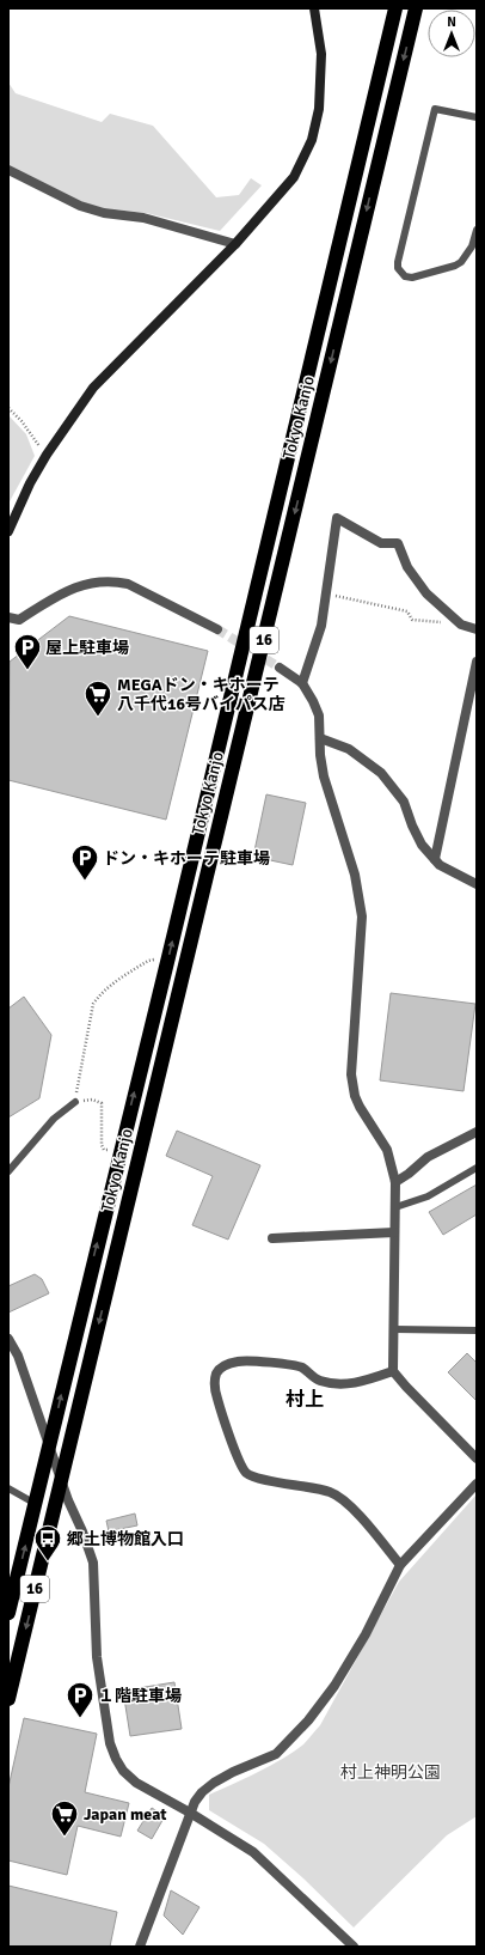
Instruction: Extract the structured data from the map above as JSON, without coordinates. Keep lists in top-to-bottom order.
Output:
{
  "streets": {
    "highway": ["Tokyo Kanjo", "16"]
  },
  "districts": ["村上"],
  "parks": ["村上神明公園"],
  "places": {
    "parking": ["屋上駐車場", "ドン・キホーテ駐車場", "１階駐車場"],
    "supermarket": ["MEGAドン・キホーテ 八千代16号バイパス店", "Japan meat"],
    "bus stop": ["郷土博物館入口"]
  },
  "north": "top"
}
